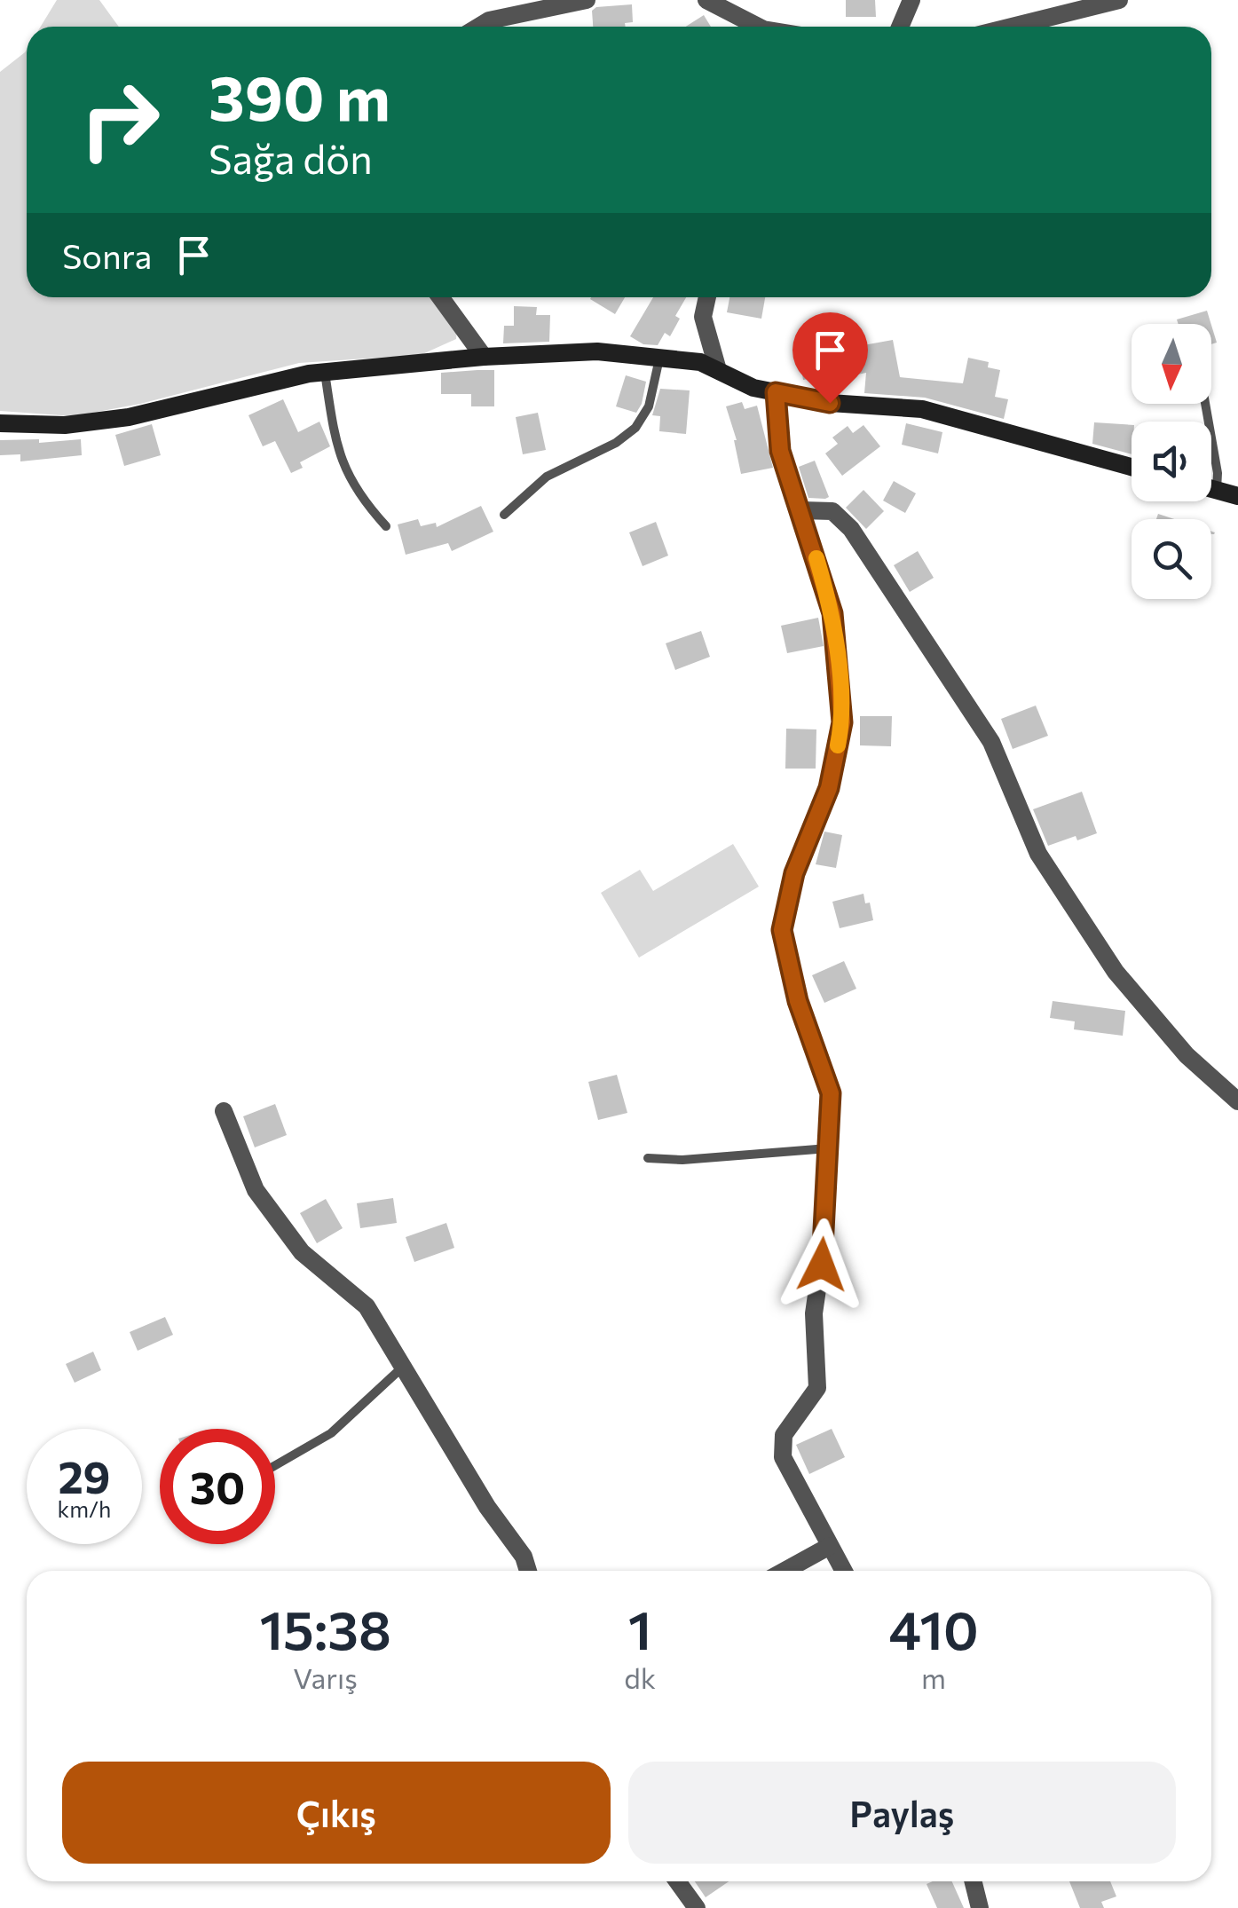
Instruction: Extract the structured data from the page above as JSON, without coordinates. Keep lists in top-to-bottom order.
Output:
{
  "north": "bottom",
  "page": {
    "turn": ["390 m", "Sağa dön"],
    "then": "Sonra",
    "speed": "29 km/h",
    "limit": "30",
    "eta": [
      "15:38",
      "Varış",
      "1",
      "dk",
      "410",
      "m"
    ],
    "buttons": ["Çıkış", "Paylaş"]
  }
}
